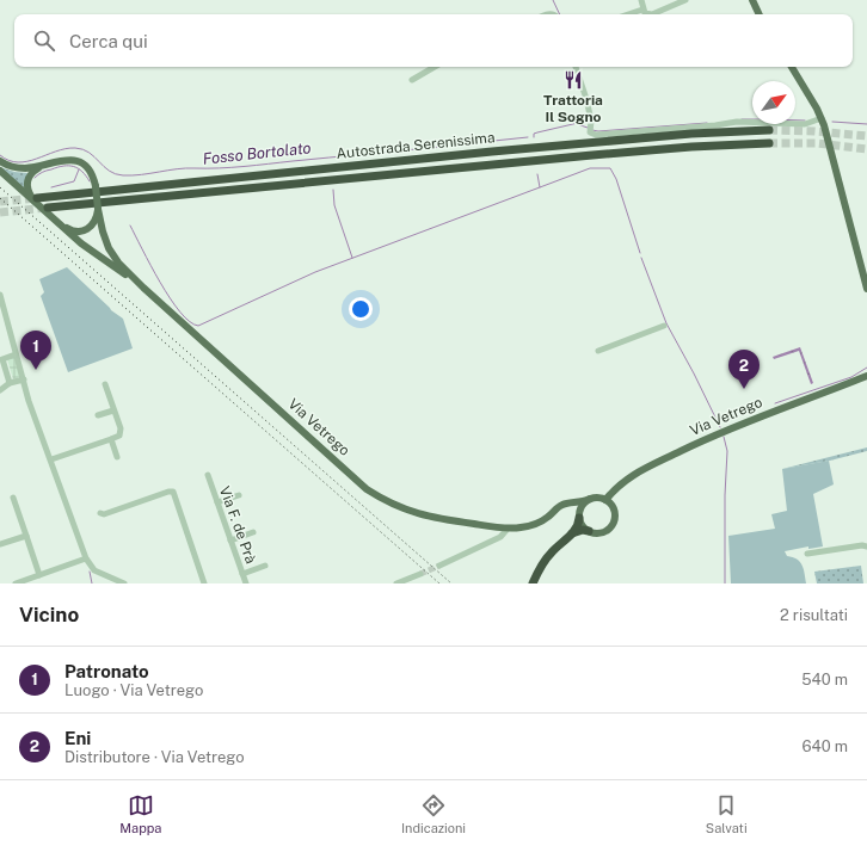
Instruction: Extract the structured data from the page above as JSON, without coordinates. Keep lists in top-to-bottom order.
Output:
{
  "streets": {
    "highway": ["Autostrada Serenissima"],
    "main road": ["Via Vetrego"],
    "street": ["Via F. de Prà"]
  },
  "crossings": [
    ["Autostrada Serenissima", "Via Vetrego"]
  ],
  "water": ["Fosso Bortolato"],
  "places": {
    "restaurant": ["Trattoria Il Sogno"]
  },
  "north": "top right",
  "page": {
    "search": "Cerca qui",
    "pins": ["1", "2"],
    "heading": ["Vicino", "2 risultati"],
    "list": [
      {
        "mark": "1",
        "name": "Patronato",
        "note": "Luogo · Via Vetrego",
        "value": "540 m"
      },
      {
        "mark": "2",
        "name": "Eni",
        "note": "Distributore · Via Vetrego",
        "value": "640 m"
      }
    ],
    "nav": ["Mappa", "Indicazioni", "Salvati"]
  }
}
